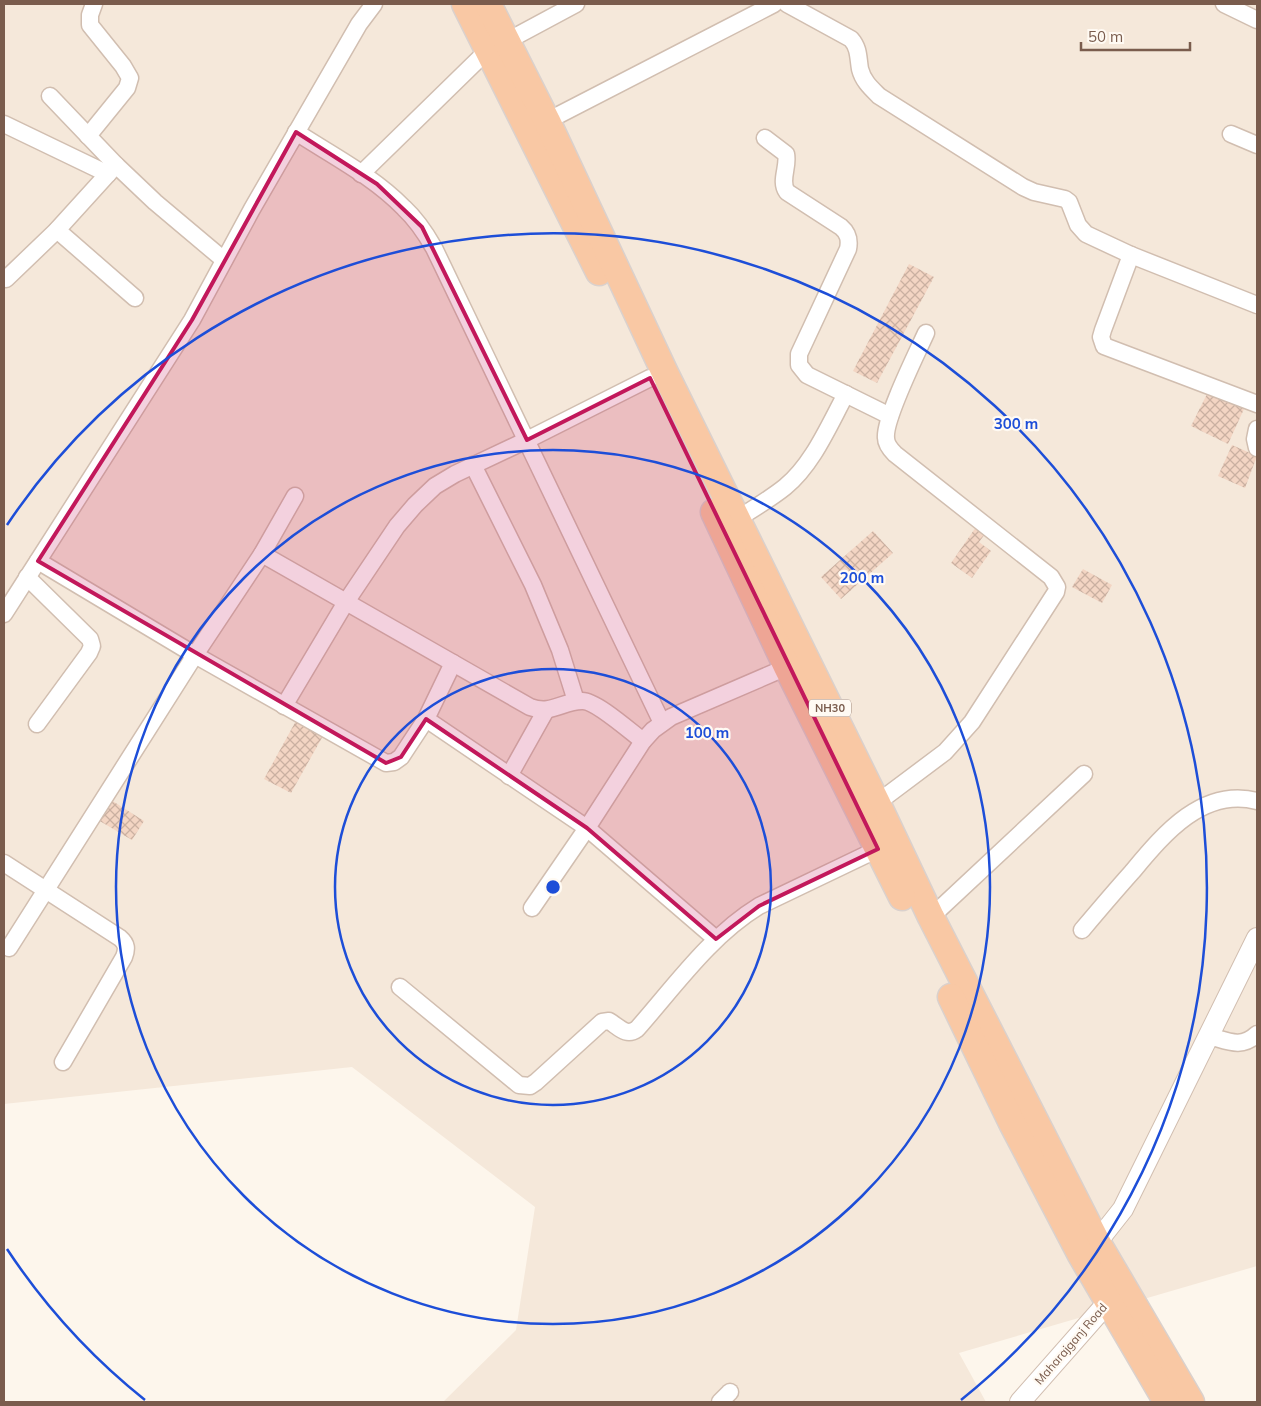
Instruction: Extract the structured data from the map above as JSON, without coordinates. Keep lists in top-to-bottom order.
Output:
{
  "streets": {
    "highway": ["NH30"],
    "street": ["Maharajganj Road"]
  },
  "crossings": [
    ["NH30", "Maharajganj Road"]
  ],
  "scale_bar": "50 m",
  "rings": ["300 m", "200 m", "100 m"]
}
